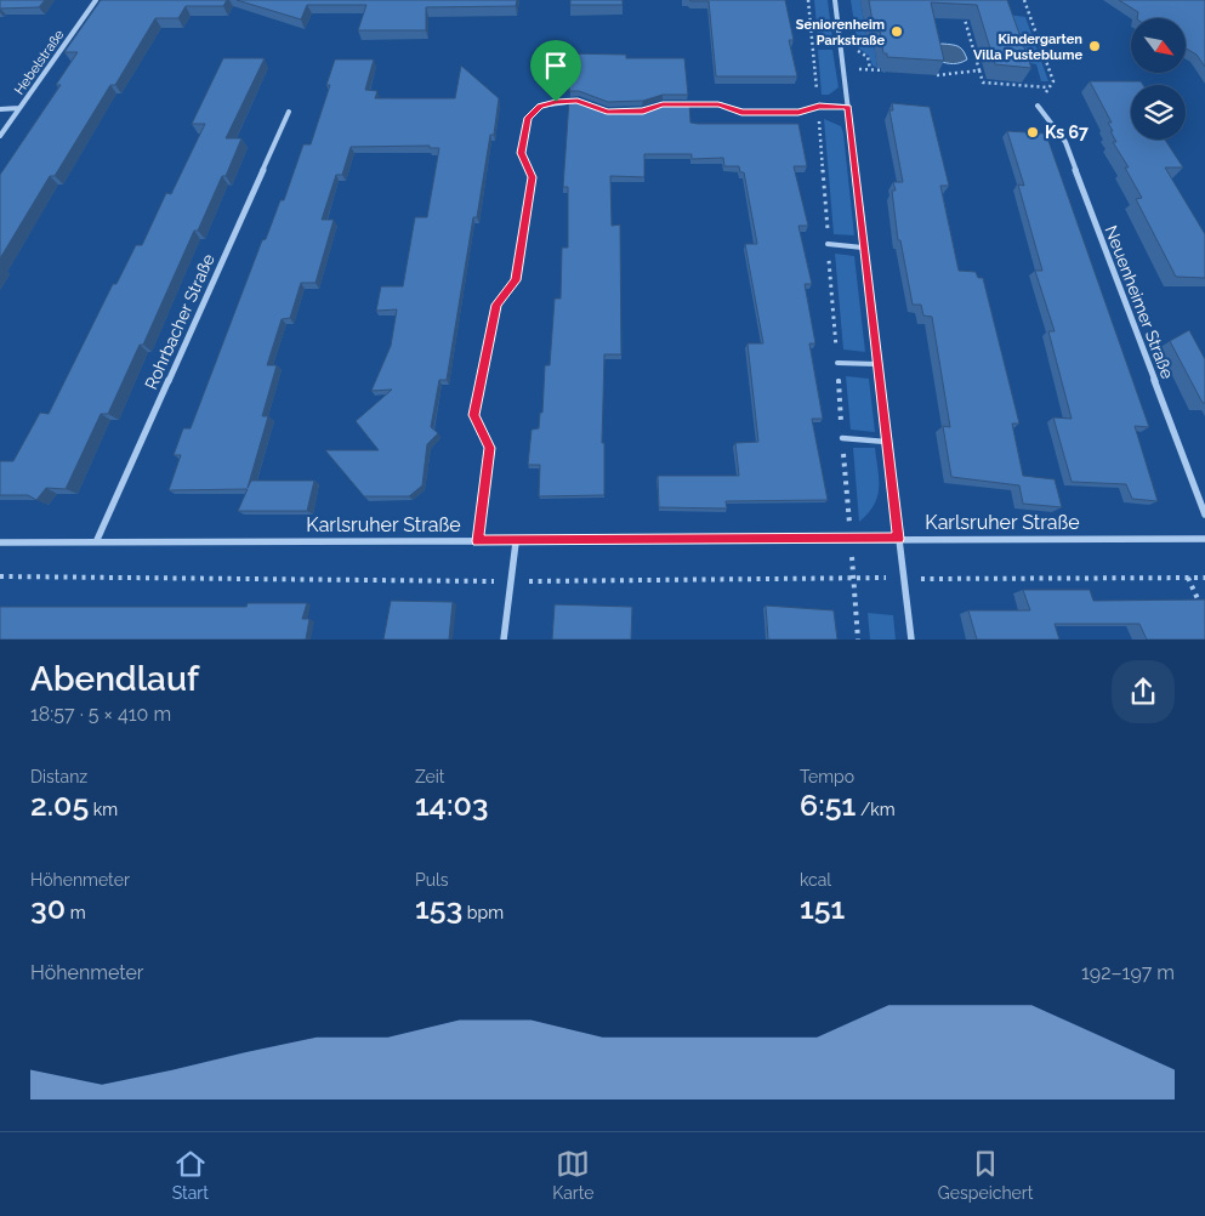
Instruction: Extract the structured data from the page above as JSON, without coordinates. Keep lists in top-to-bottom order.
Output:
{
  "streets": {
    "street": [
      "Hebelstraße",
      "Neuenheimer Straße",
      "Rohrbacher Straße",
      "Karlsruher Straße"
    ]
  },
  "crossings": [
    ["Rohrbacher Straße", "Karlsruher Straße"]
  ],
  "places": ["Seniorenheim Parkstraße", "Kindergarten Villa Pusteblume", "Ks 67"],
  "north": "bottom right",
  "page": {
    "heading": ["Abendlauf", "18:57 · 5 × 410 m"],
    "stats": [
      ["Distanz", "2.05 km"],
      ["Zeit", "14:03"],
      ["Tempo", "6:51 /km"],
      ["Höhenmeter", "30 m"],
      ["Puls", "153 bpm"],
      ["kcal", "151"]
    ],
    "chart": ["Höhenmeter", "192–197 m"],
    "tabs": ["Start", "Karte", "Gespeichert"]
  }
}
